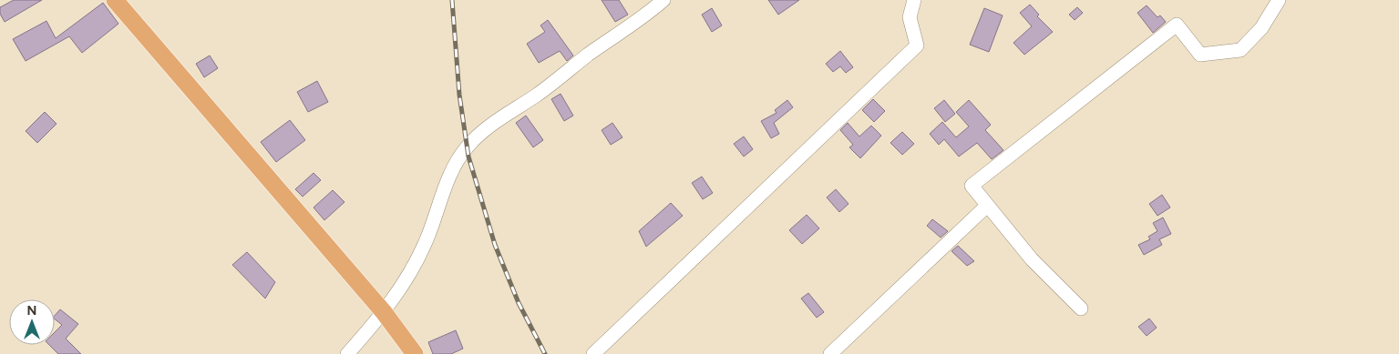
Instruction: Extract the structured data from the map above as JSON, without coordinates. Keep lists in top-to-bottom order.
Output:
{
  "north": "top"
}
